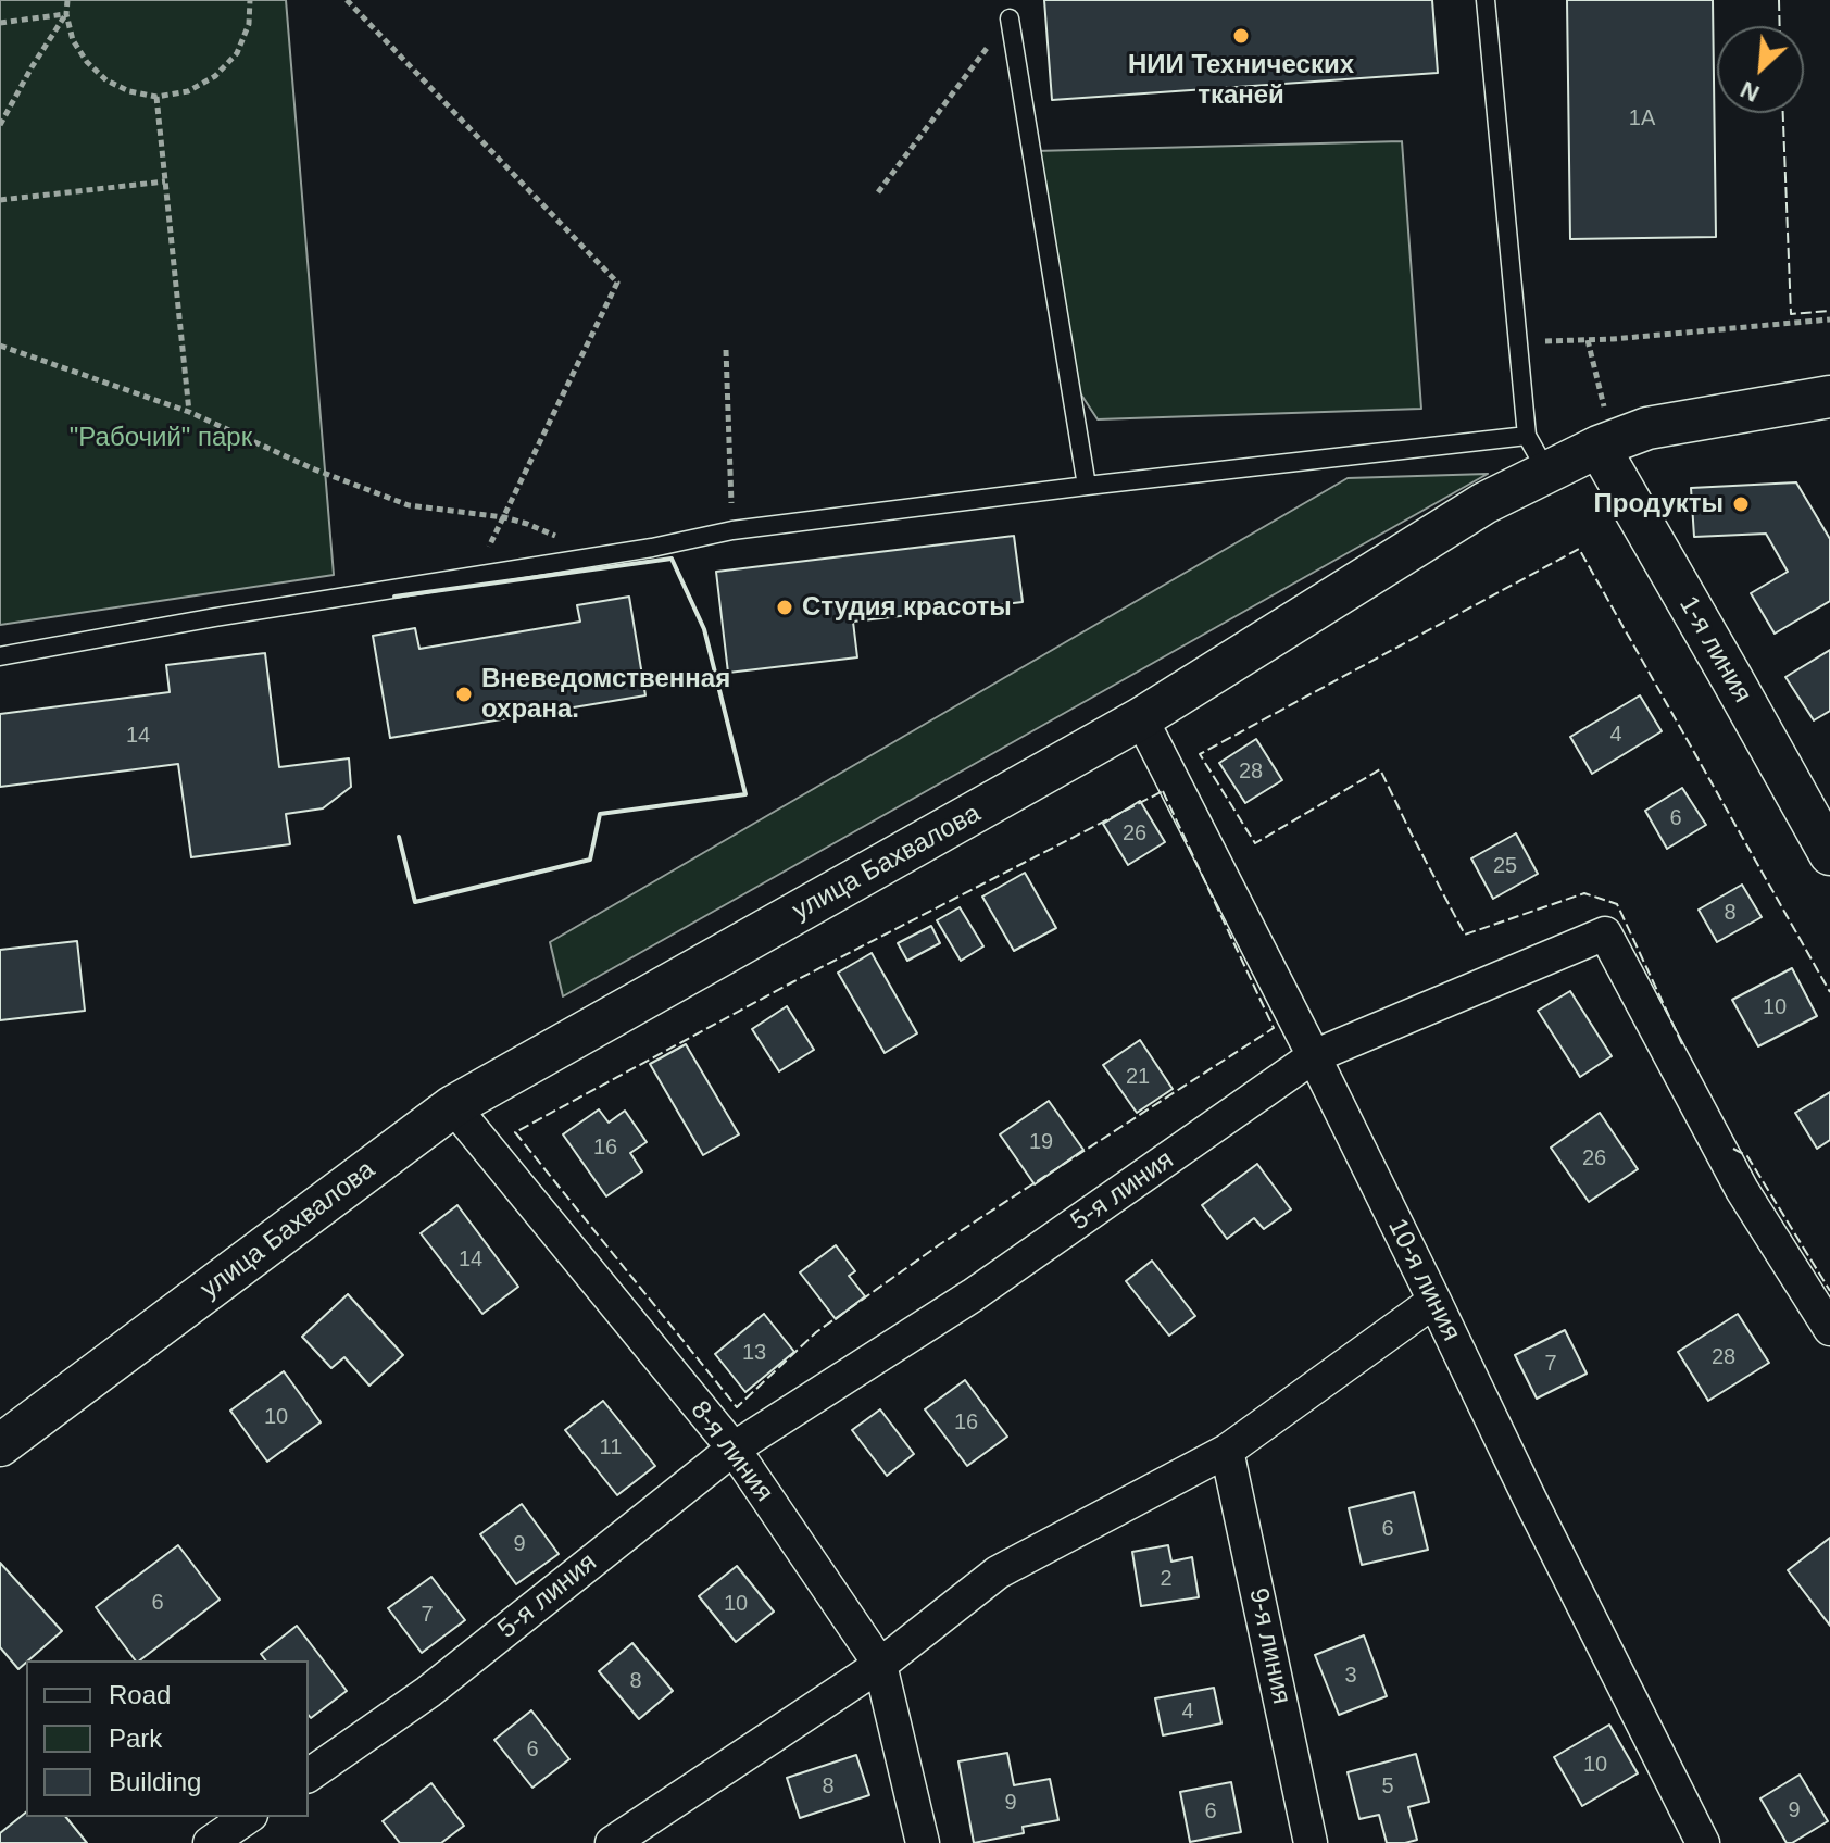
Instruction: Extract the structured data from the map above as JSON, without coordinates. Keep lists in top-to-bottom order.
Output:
{
  "streets": {
    "street": [
      "1-я линия",
      "улица Бахвалова",
      "5-я линия",
      "10-я линия",
      "8-я линия",
      "9-я линия"
    ]
  },
  "crossings": [
    ["1-я линия", "улица Бахвалова"],
    ["улица Бахвалова", "10-я линия"],
    ["улица Бахвалова", "8-я линия"],
    ["5-я линия", "10-я линия"],
    ["5-я линия", "8-я линия"]
  ],
  "parks": ["\"Рабочий\" парк"],
  "places": [
    "НИИ Технических тканей",
    "Продукты",
    "Студия красоты",
    "Вневедомственная охрана."
  ],
  "house_numbers": [
    "1А",
    "4",
    "14",
    "28",
    "6",
    "26",
    "25",
    "8",
    "10",
    "21",
    "19",
    "16",
    "26",
    "14",
    "13",
    "28",
    "7",
    "10",
    "16",
    "11",
    "6",
    "9",
    "2",
    "6",
    "10",
    "7",
    "3",
    "8",
    "4",
    "6",
    "10",
    "8",
    "5",
    "9",
    "9",
    "6"
  ],
  "legend": ["Road", "Park", "Building"],
  "north": "bottom left"
}
